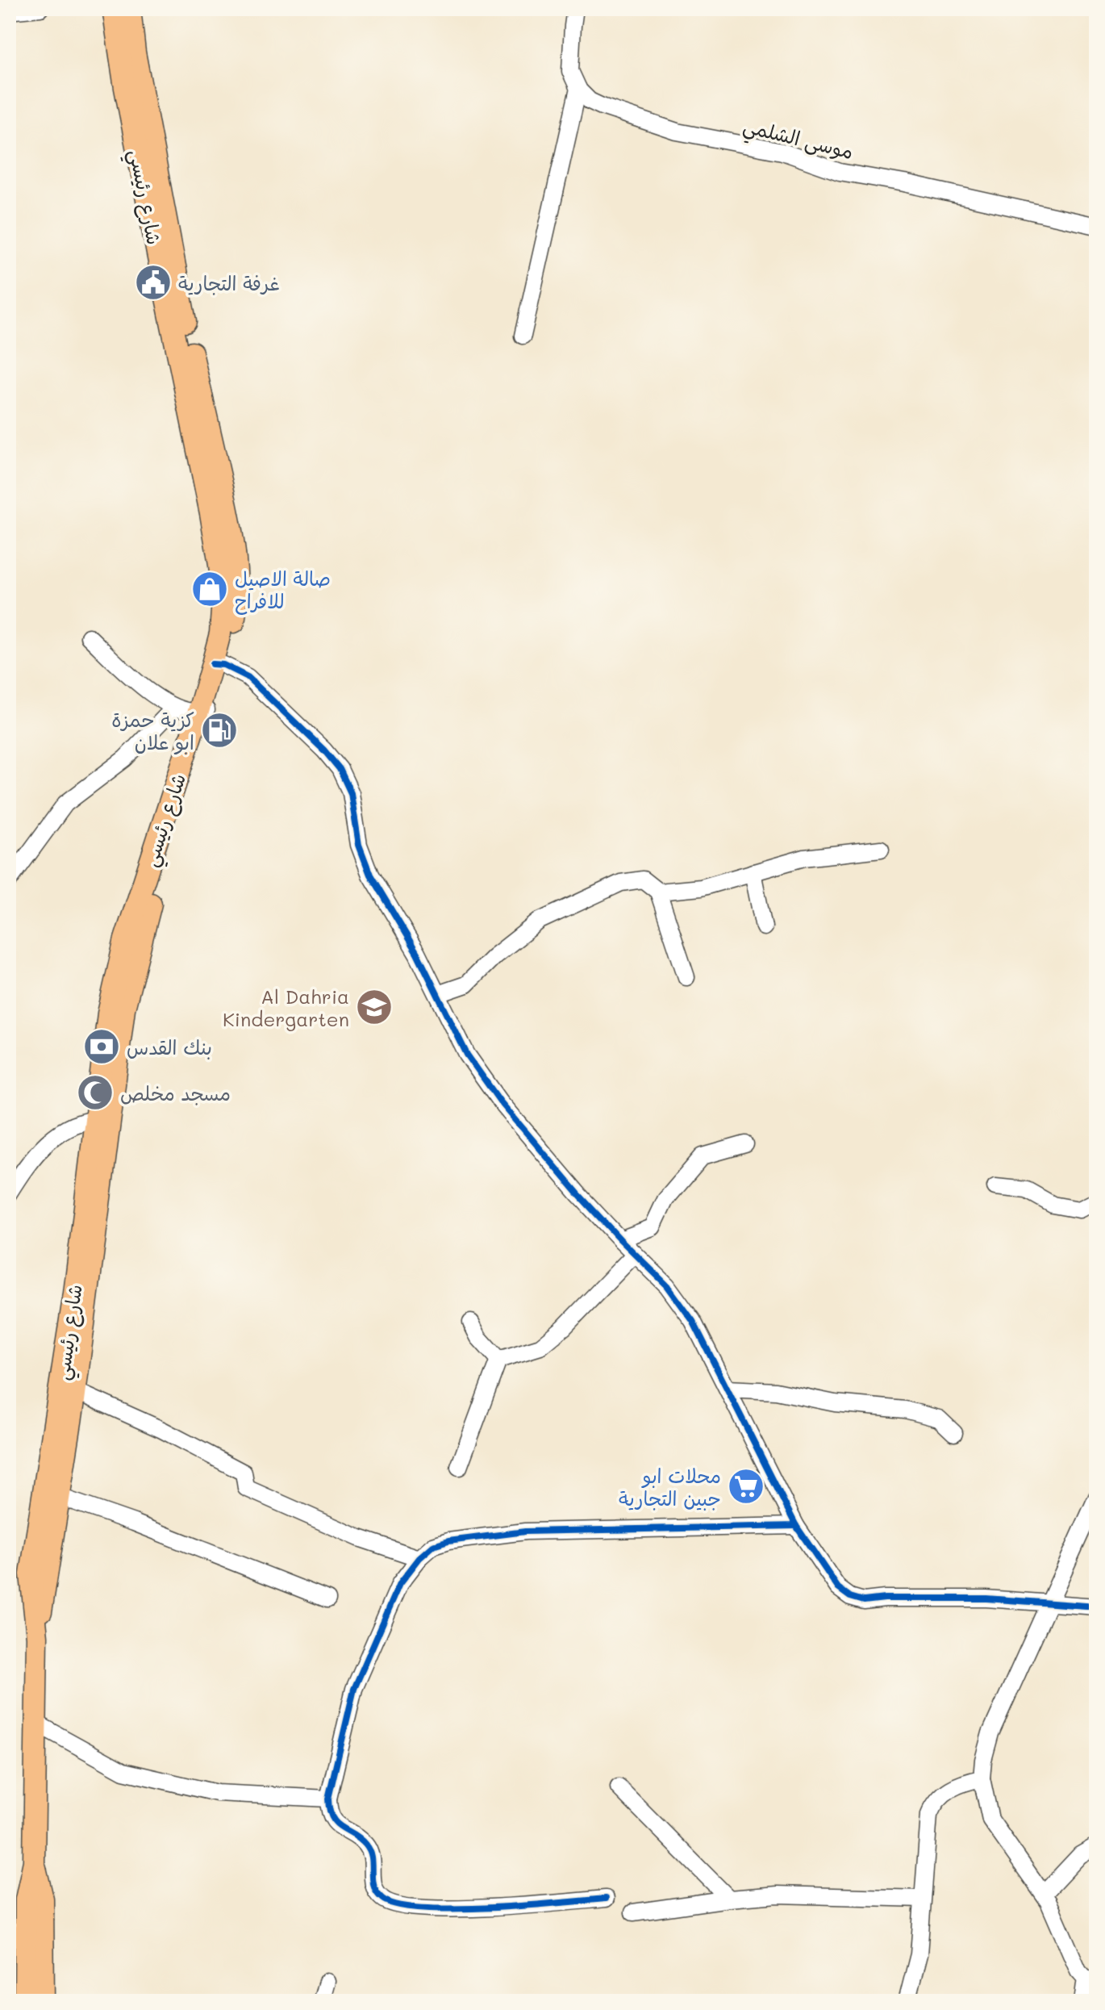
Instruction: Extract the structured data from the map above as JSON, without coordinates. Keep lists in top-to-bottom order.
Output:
{
  "streets": {
    "main road": ["شارع رئيسي"],
    "street": ["موسى الشلمي"]
  },
  "places": {
    "public building": ["غرفة التجارية"],
    "shop": ["صالة الاصيل للافراح"],
    "fuel station": ["كزية حمزة ابو علان"],
    "school or university": ["Al Dahria Kindergarten"],
    "bank": ["بنك القدس"],
    "mosque": ["مسجد مخلص"],
    "supermarket": ["محلات ابو جبين التجارية"]
  }
}
